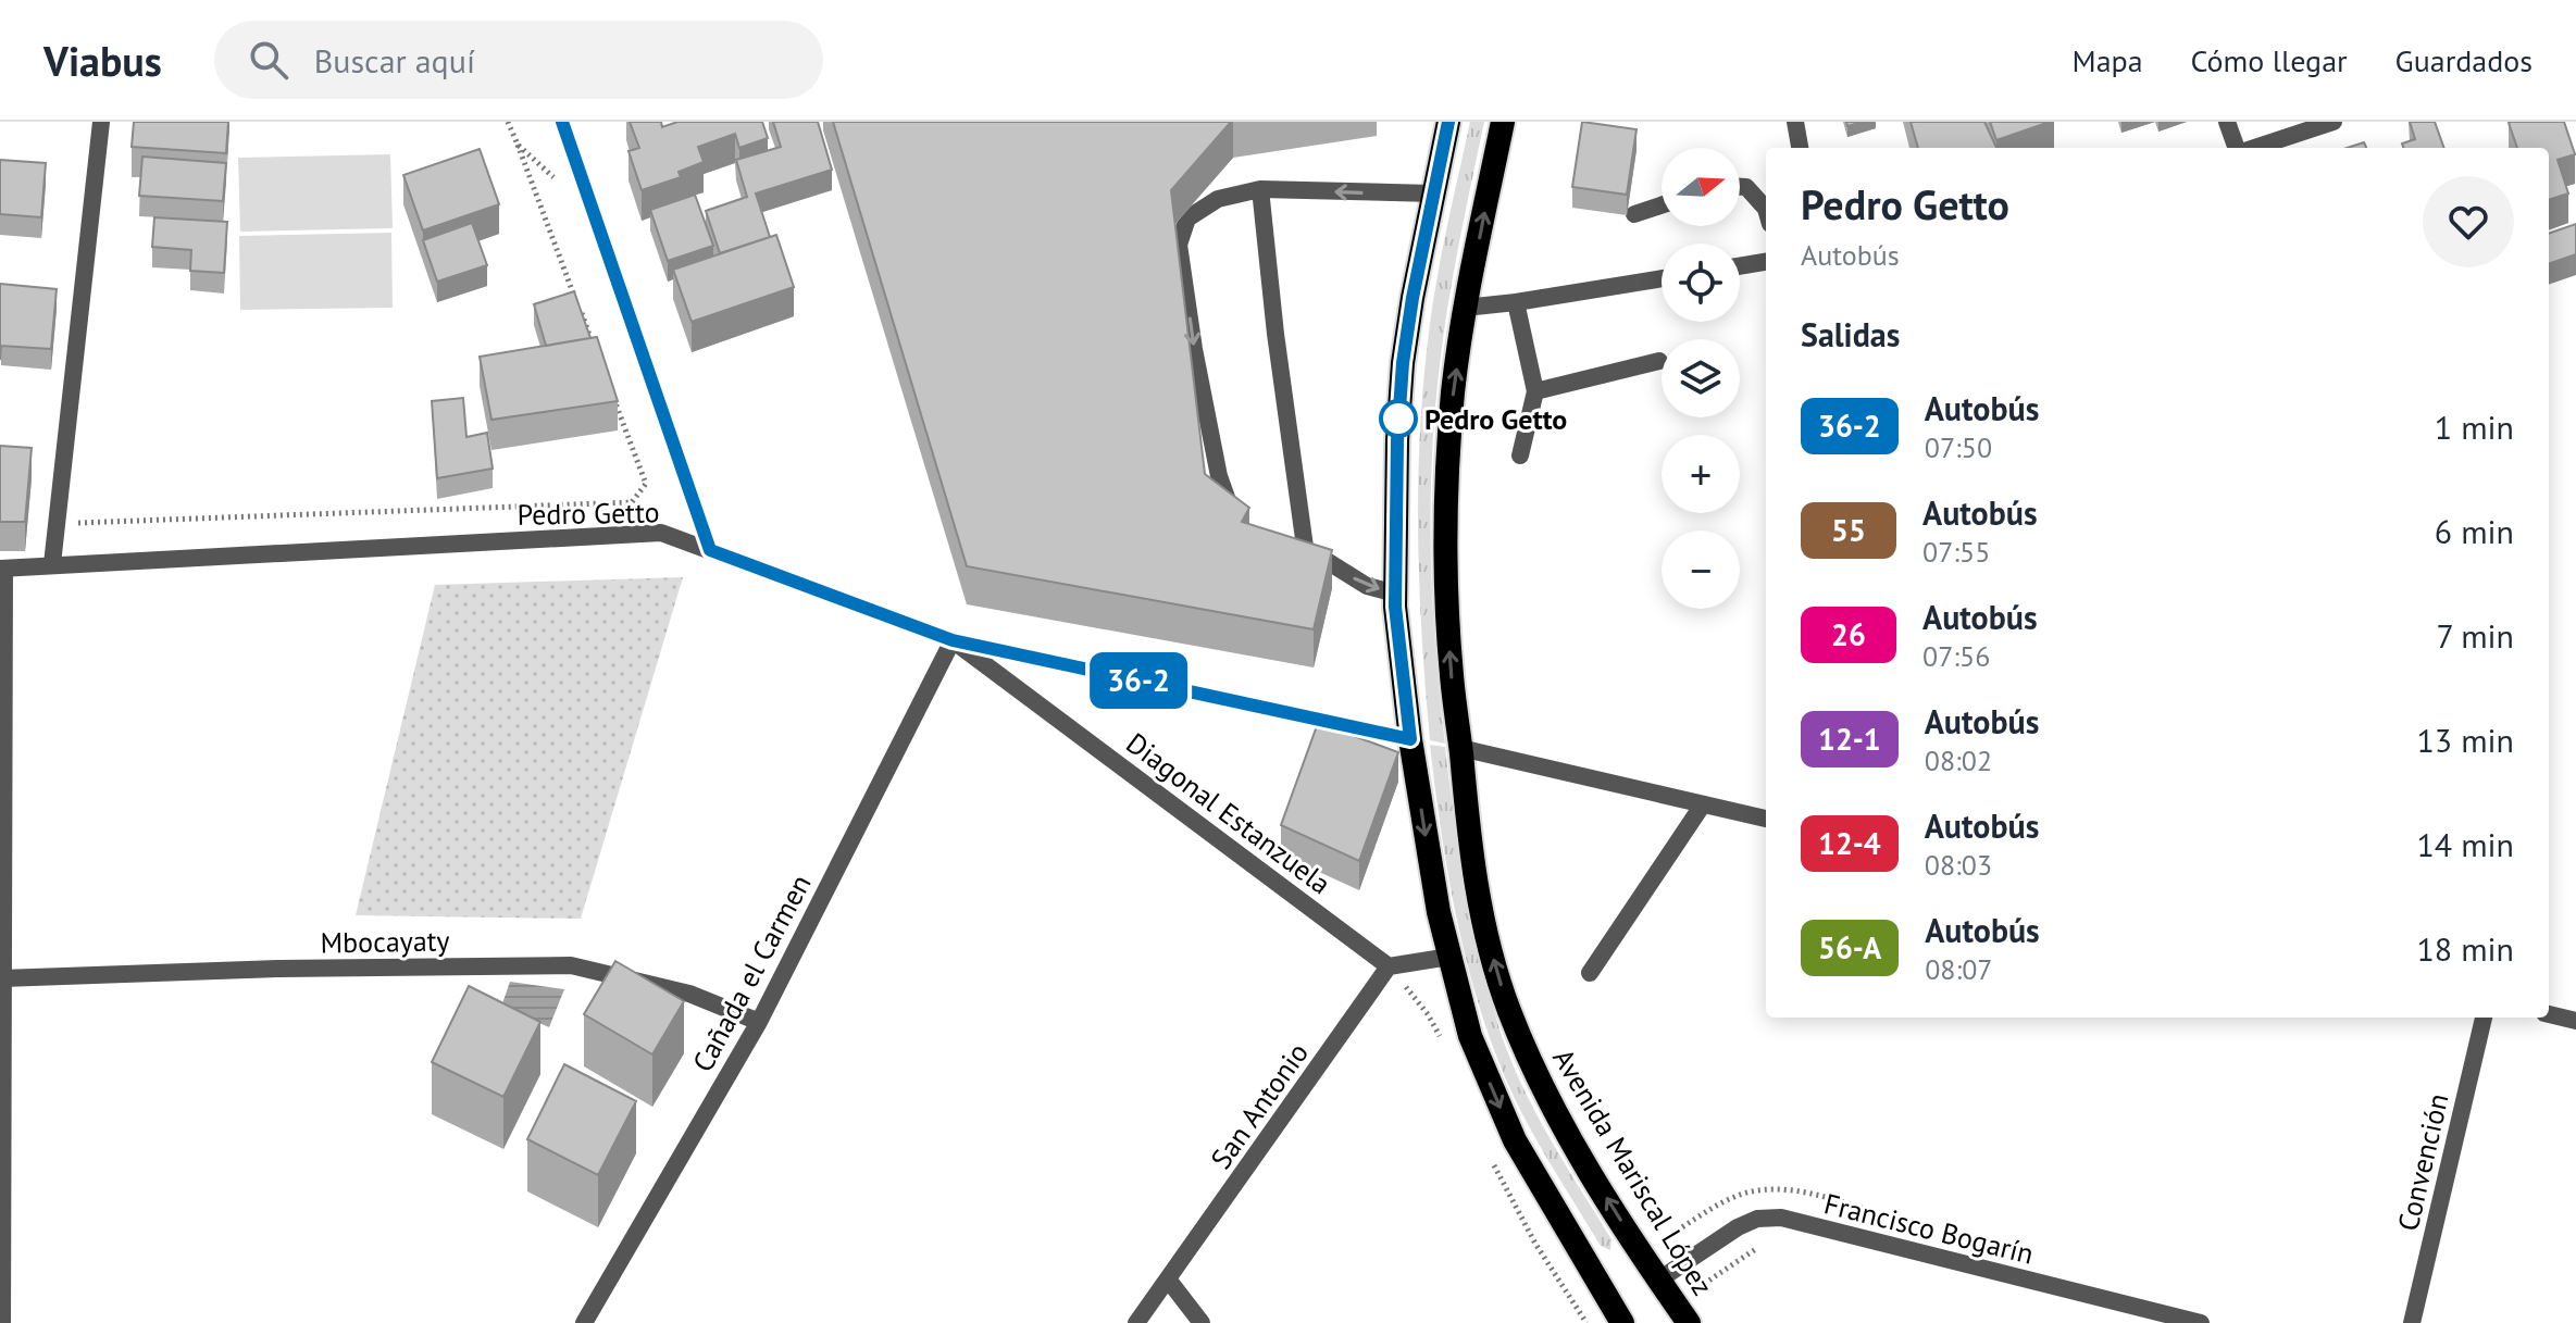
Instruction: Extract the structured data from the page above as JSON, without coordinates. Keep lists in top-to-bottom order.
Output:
{
  "streets": {
    "highway": ["Avenida Mariscal López"],
    "street": [
      "Pedro Getto",
      "Diagonal Estanzuela",
      "Mbocayaty",
      "Cañada el Carmen",
      "San Antonio",
      "Convención",
      "Francisco Bogarín"
    ]
  },
  "crossings": [
    ["Pedro Getto", "Diagonal Estanzuela"],
    ["Pedro Getto", "Cañada el Carmen"],
    ["Diagonal Estanzuela", "Cañada el Carmen"],
    ["Diagonal Estanzuela", "San Antonio"],
    ["Mbocayaty", "Cañada el Carmen"],
    ["Avenida Mariscal López", "Francisco Bogarín"]
  ],
  "places": ["Pedro Getto"],
  "lines": ["bus line 36-2"],
  "north": "right",
  "page": {
    "header": "Viabus",
    "search": "Buscar aquí",
    "nav": ["Mapa", "Cómo llegar", "Guardados"],
    "on_map": "36-2",
    "map_buttons": ["+", "−"],
    "heading": [
      ["Pedro Getto", "Autobús"],
      "Salidas"
    ],
    "list": [
      {
        "mark": "36-2",
        "name": "Autobús",
        "note": "07:50",
        "value": "1 min"
      },
      {
        "mark": "55",
        "name": "Autobús",
        "note": "07:55",
        "value": "6 min"
      },
      {
        "mark": "26",
        "name": "Autobús",
        "note": "07:56",
        "value": "7 min"
      },
      {
        "mark": "12-1",
        "name": "Autobús",
        "note": "08:02",
        "value": "13 min"
      },
      {
        "mark": "12-4",
        "name": "Autobús",
        "note": "08:03",
        "value": "14 min"
      },
      {
        "mark": "56-A",
        "name": "Autobús",
        "note": "08:07",
        "value": "18 min"
      }
    ]
  }
}
